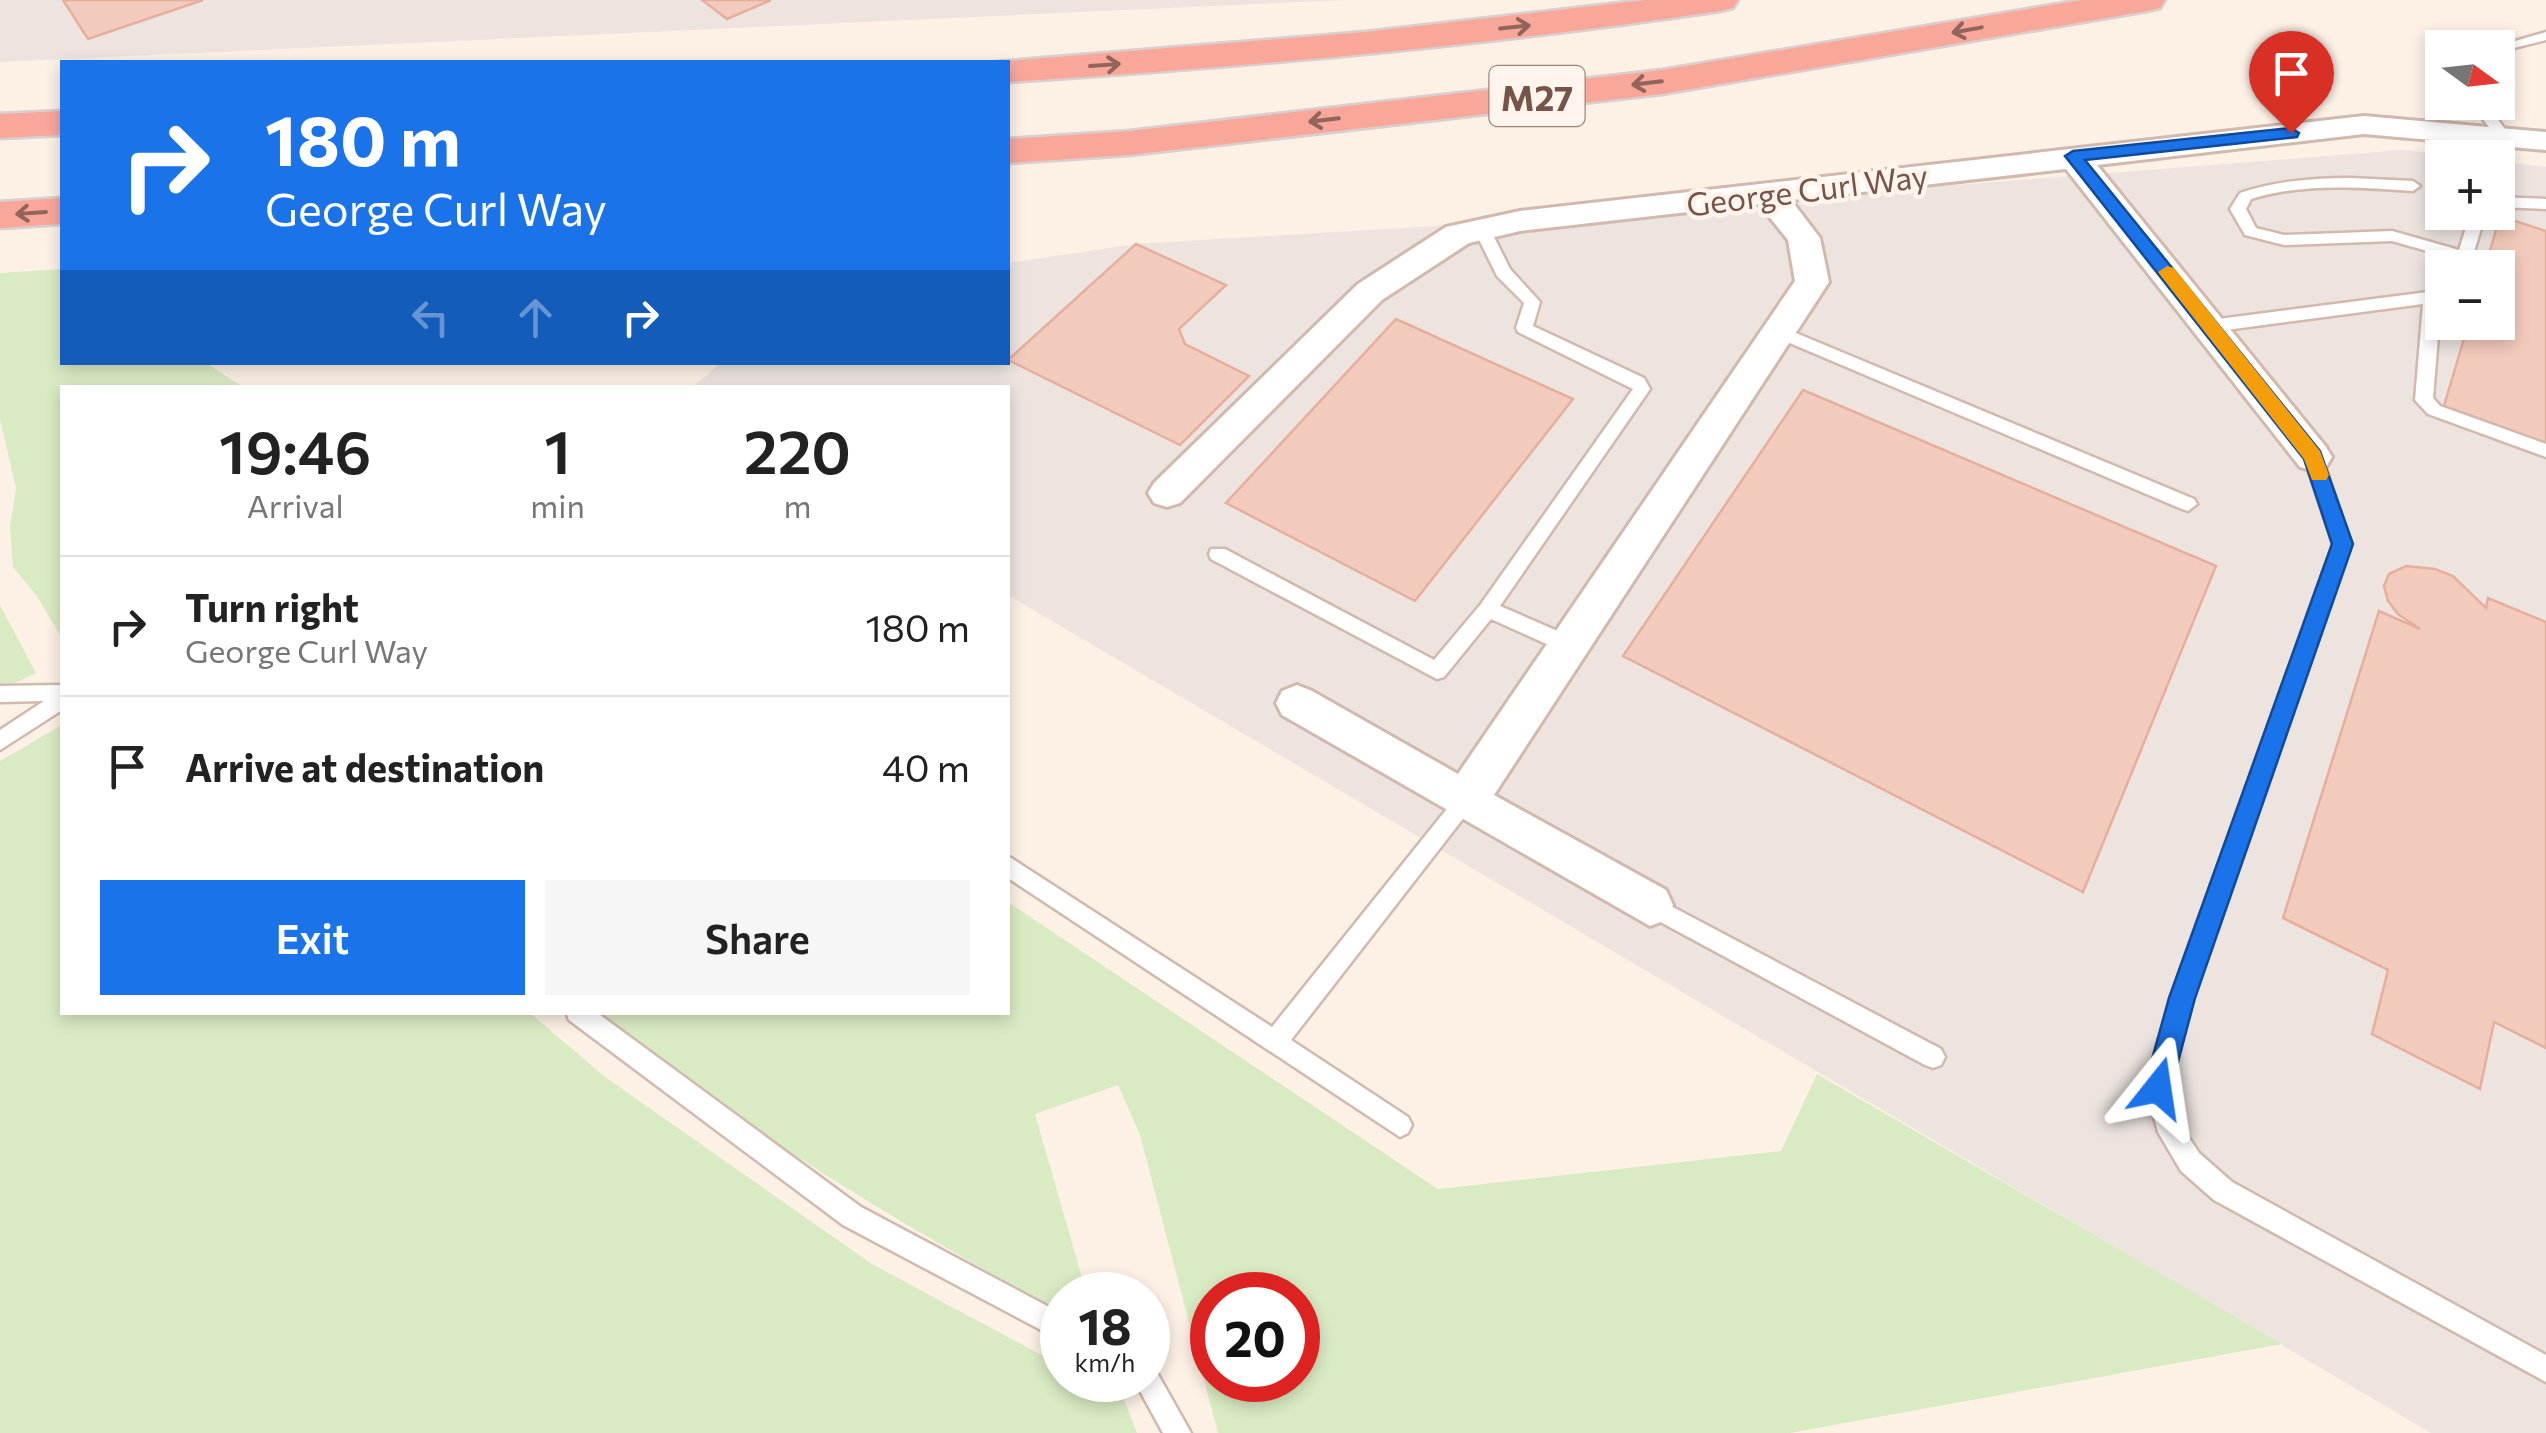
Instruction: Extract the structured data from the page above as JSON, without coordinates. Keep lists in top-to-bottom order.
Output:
{
  "streets": {
    "highway": ["M27"],
    "street": ["George Curl Way"]
  },
  "north": "right",
  "page": {
    "map_buttons": ["+", "−"],
    "turn": ["180 m", "George Curl Way"],
    "eta": [
      "19:46",
      "Arrival",
      "1",
      "min",
      "220",
      "m"
    ],
    "list": [
      {
        "name": "Turn right",
        "note": "George Curl Way",
        "value": "180 m"
      },
      {
        "name": "Arrive at destination",
        "value": "40 m"
      }
    ],
    "buttons": ["Exit", "Share"],
    "speed": "18 km/h",
    "limit": "20"
  }
}
